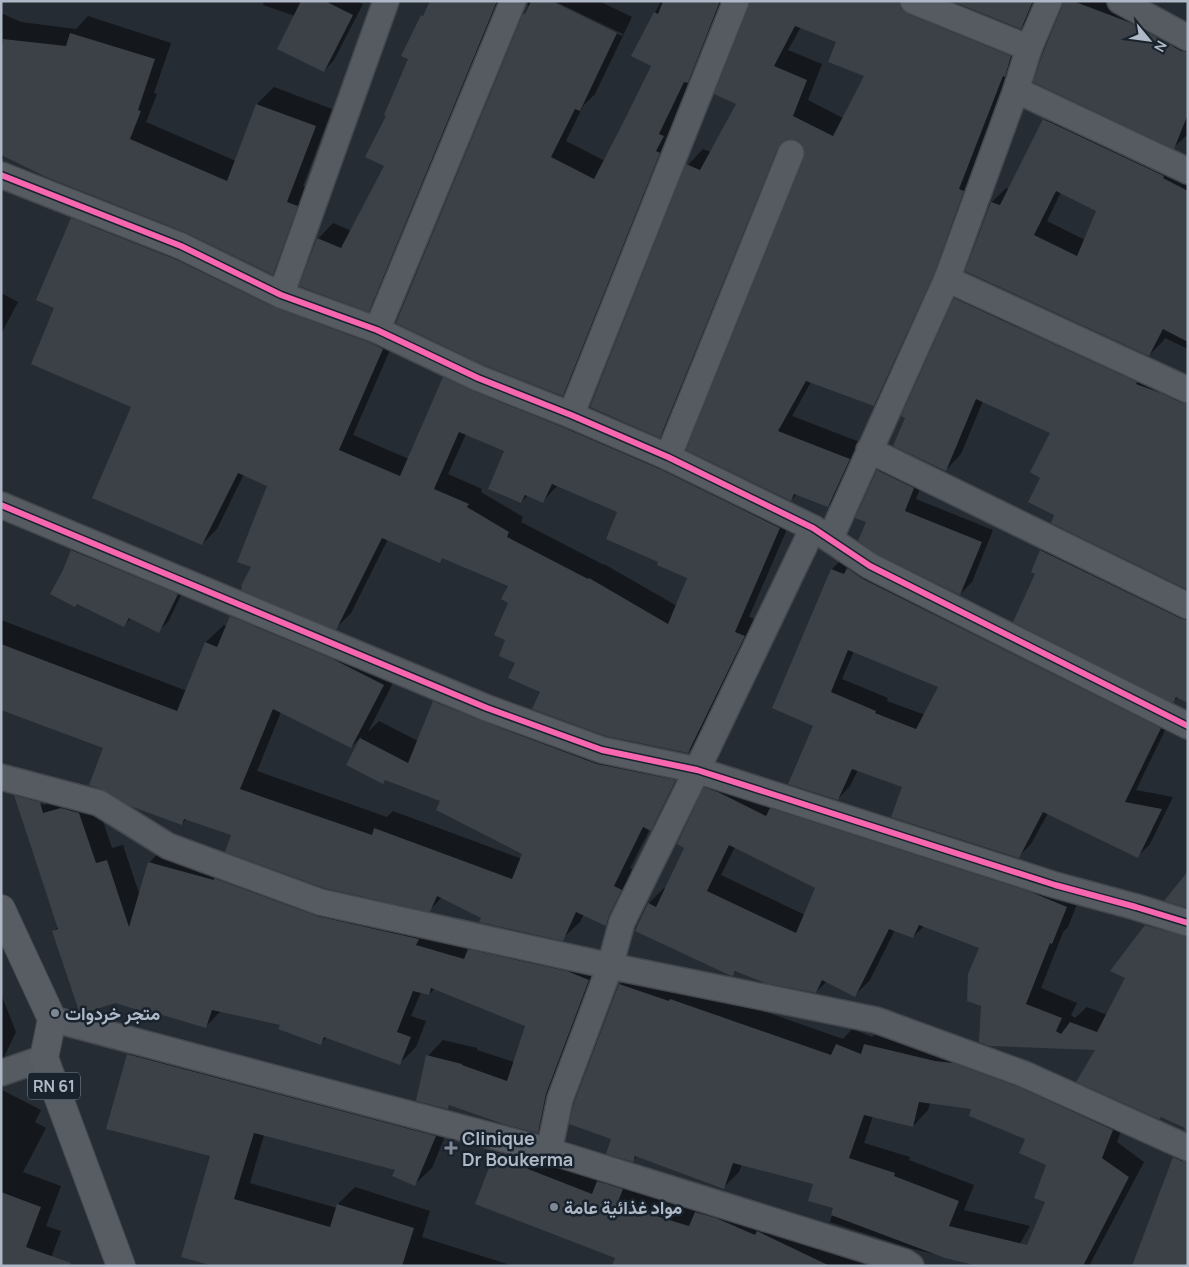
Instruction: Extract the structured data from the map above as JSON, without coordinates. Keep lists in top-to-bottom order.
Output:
{
  "streets": {
    "main road": ["RN 61"]
  },
  "places": {
    "other": ["متجر خردوات", "مواد غذائية عامة"],
    "health": ["Clinique Dr Boukerma"]
  },
  "north": "bottom right"
}
